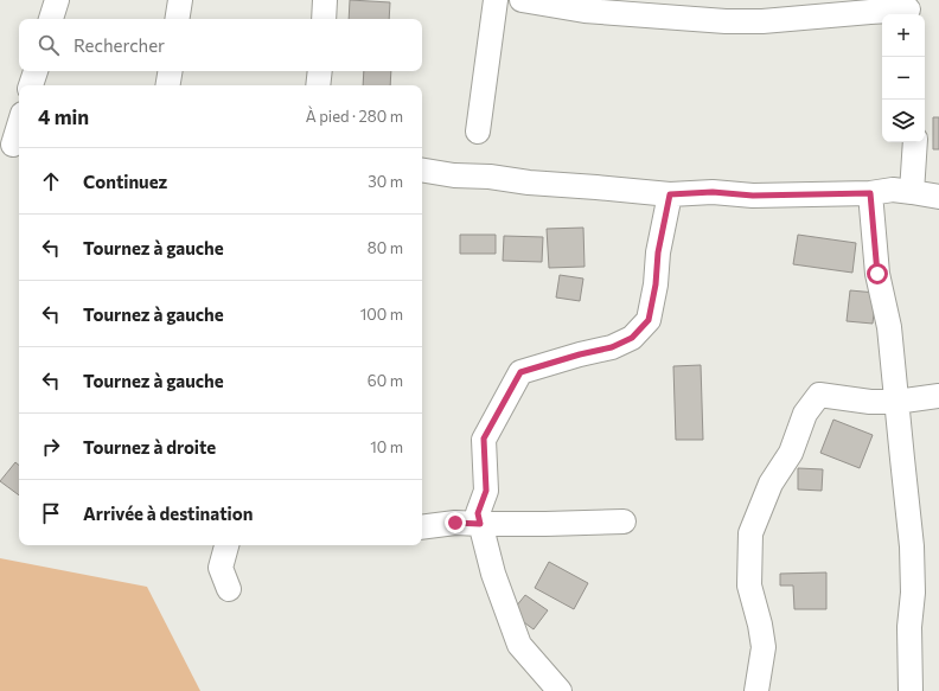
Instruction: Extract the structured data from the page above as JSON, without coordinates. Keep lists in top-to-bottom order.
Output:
{
  "page": {
    "map_buttons": ["+", "−"],
    "search": "Rechercher",
    "heading": ["4 min", "À pied · 280 m"],
    "list": [
      ["Continuez", "30 m"],
      ["Tournez à gauche", "80 m"],
      ["Tournez à gauche", "100 m"],
      ["Tournez à gauche", "60 m"],
      ["Tournez à droite", "10 m"],
      "Arrivée à destination"
    ]
  }
}
